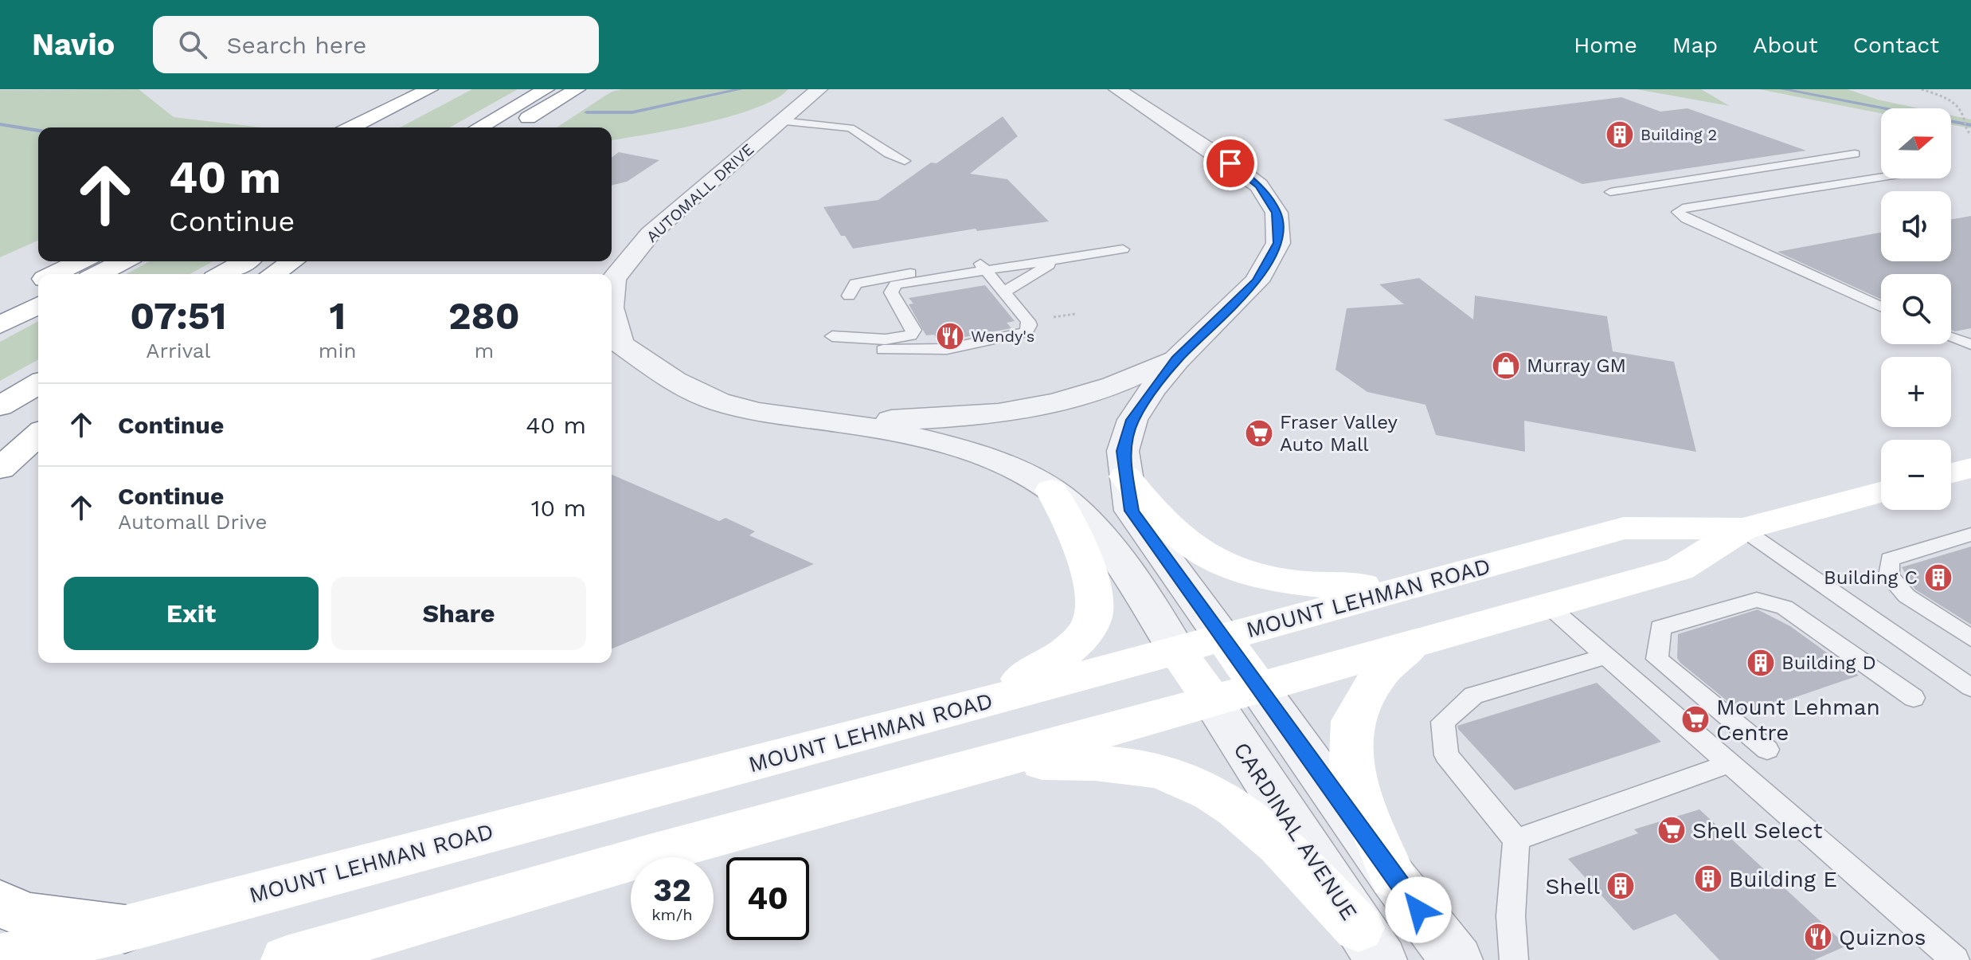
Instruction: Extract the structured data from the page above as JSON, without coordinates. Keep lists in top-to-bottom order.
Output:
{
  "streets": {
    "main road": ["MOUNT LEHMAN ROAD"],
    "street": ["AUTOMALL DRIVE", "CARDINAL AVENUE"]
  },
  "crossings": [
    ["AUTOMALL DRIVE", "MOUNT LEHMAN ROAD"],
    ["MOUNT LEHMAN ROAD", "CARDINAL AVENUE"]
  ],
  "places": {
    "building": [
      "Building 2",
      "Building C",
      "Building D",
      "Building E",
      "Shell"
    ],
    "restaurant": ["Wendy's", "Quiznos"],
    "shop": ["Murray GM"],
    "supermarket": ["Fraser Valley Auto Mall", "Mount Lehman Centre", "Shell Select"]
  },
  "north": "right",
  "page": {
    "header": "Navio",
    "search": "Search here",
    "nav": [
      "Home",
      "Map",
      "About",
      "Contact"
    ],
    "map_buttons": ["+", "−"],
    "turn": ["40 m", "Continue"],
    "eta": [
      "07:51",
      "Arrival",
      "1",
      "min",
      "280",
      "m"
    ],
    "list": [
      {
        "name": "Continue",
        "value": "40 m"
      },
      {
        "name": "Continue",
        "note": "Automall Drive",
        "value": "10 m"
      }
    ],
    "buttons": ["Exit", "Share"],
    "speed": "32 km/h",
    "limit": "40"
  }
}
